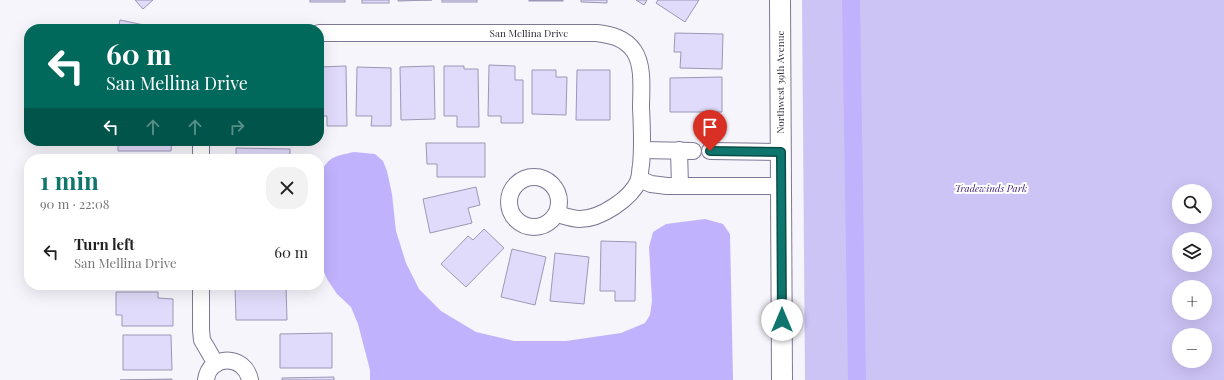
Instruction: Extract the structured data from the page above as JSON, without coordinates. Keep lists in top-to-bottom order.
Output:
{
  "streets": {
    "street": ["San Mellina Drive", "Northwest 39th Avenue"]
  },
  "parks": ["Tradewinds Park"],
  "page": {
    "turn": ["60 m", "San Mellina Drive"],
    "heading": ["1 min", "90 m · 22:08"],
    "map_buttons": ["+", "−"],
    "list": [
      {
        "name": "Turn left",
        "note": "San Mellina Drive",
        "value": "60 m"
      }
    ]
  }
}
